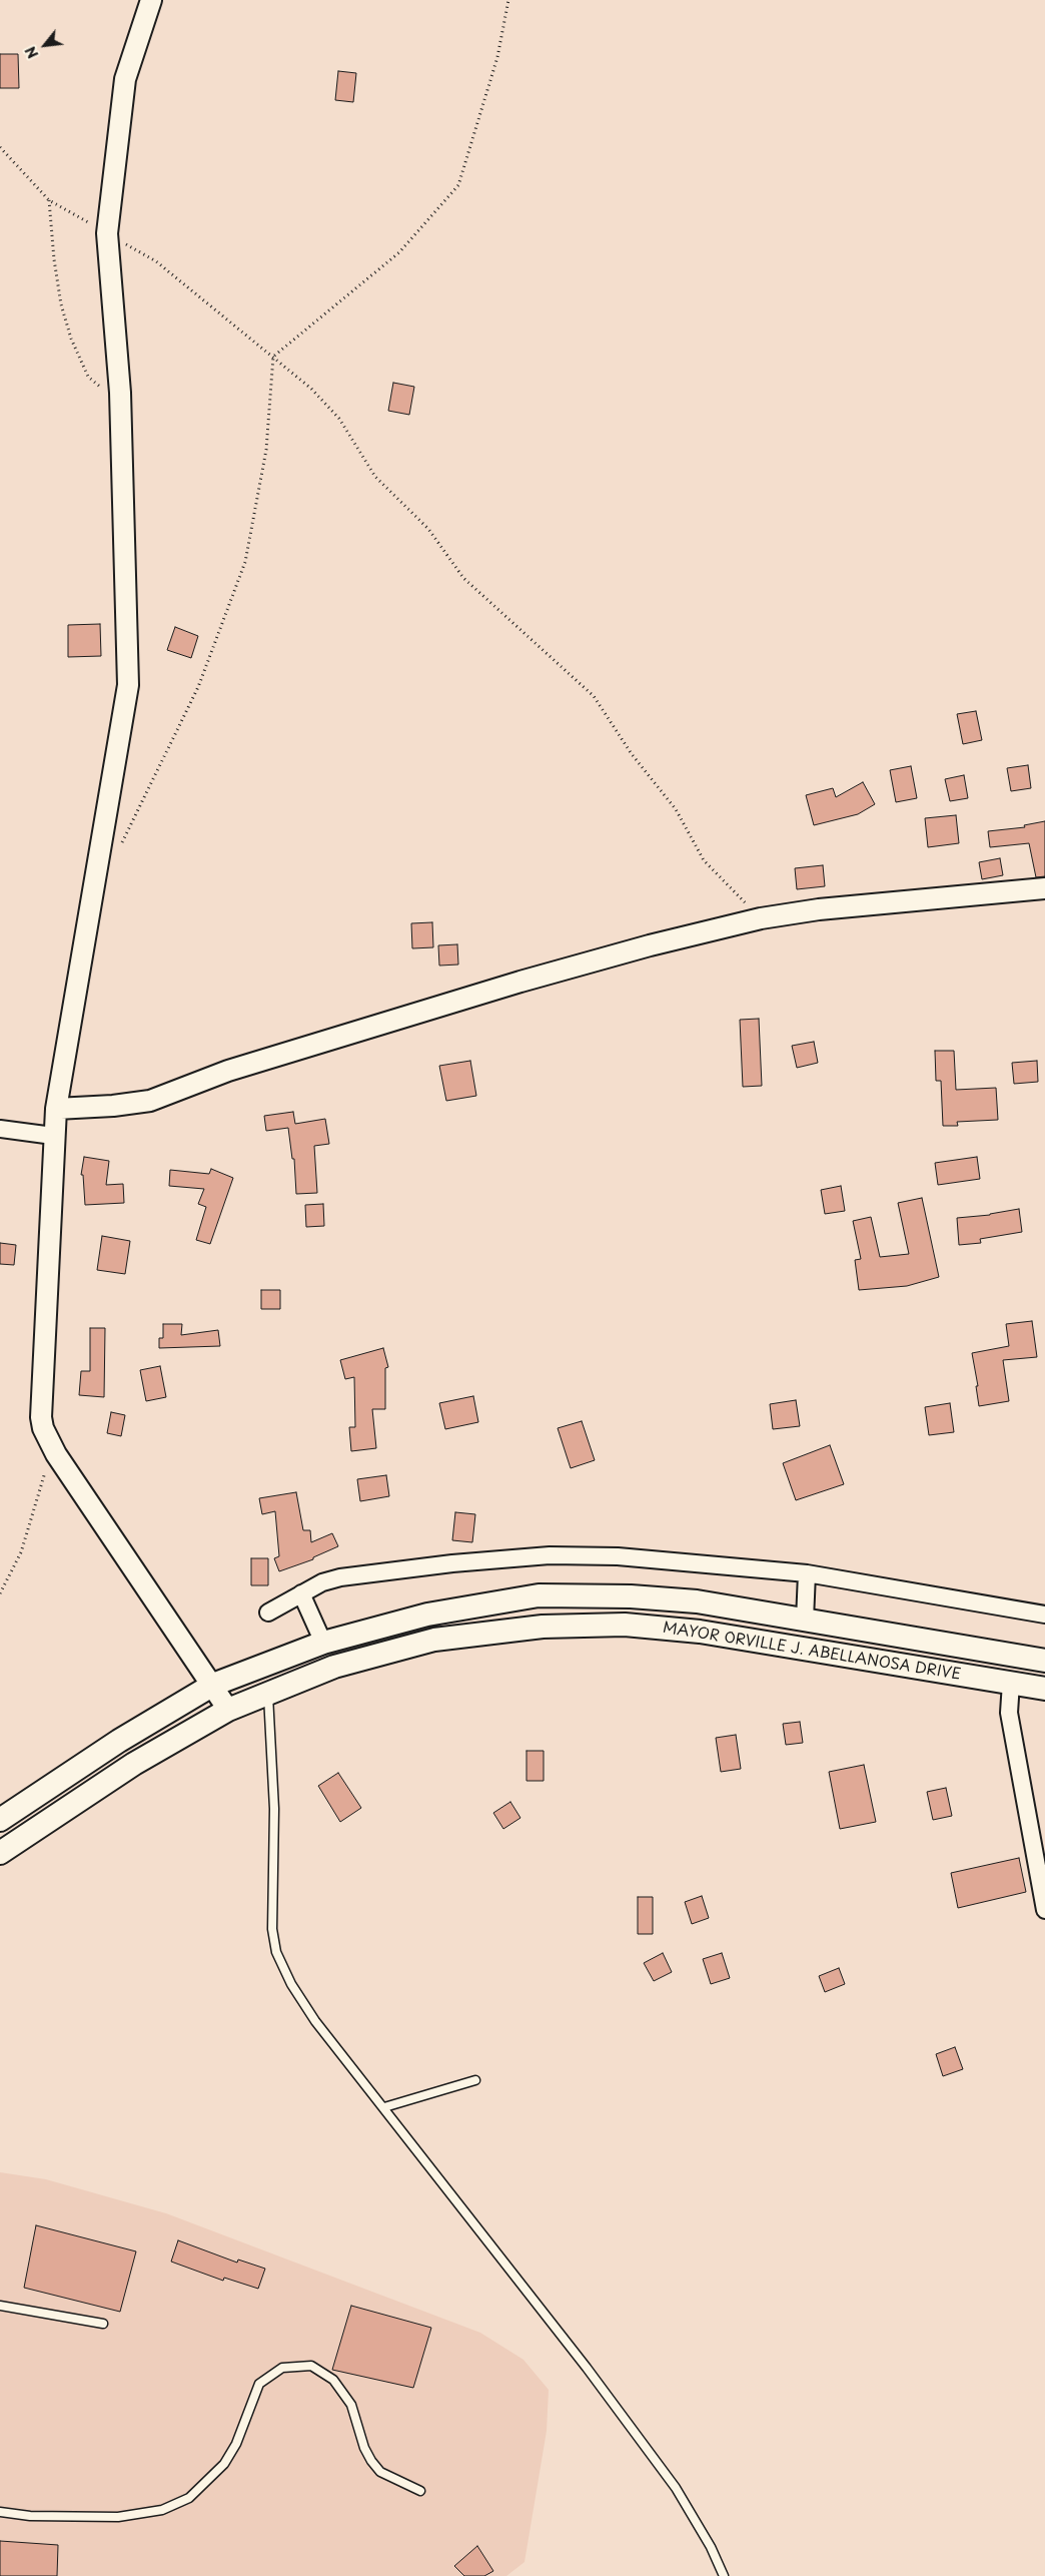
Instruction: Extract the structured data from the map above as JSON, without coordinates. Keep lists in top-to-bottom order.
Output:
{
  "streets": {
    "main road": ["MAYOR ORVILLE J. ABELLANOSA DRIVE"]
  },
  "north": "bottom left"
}
